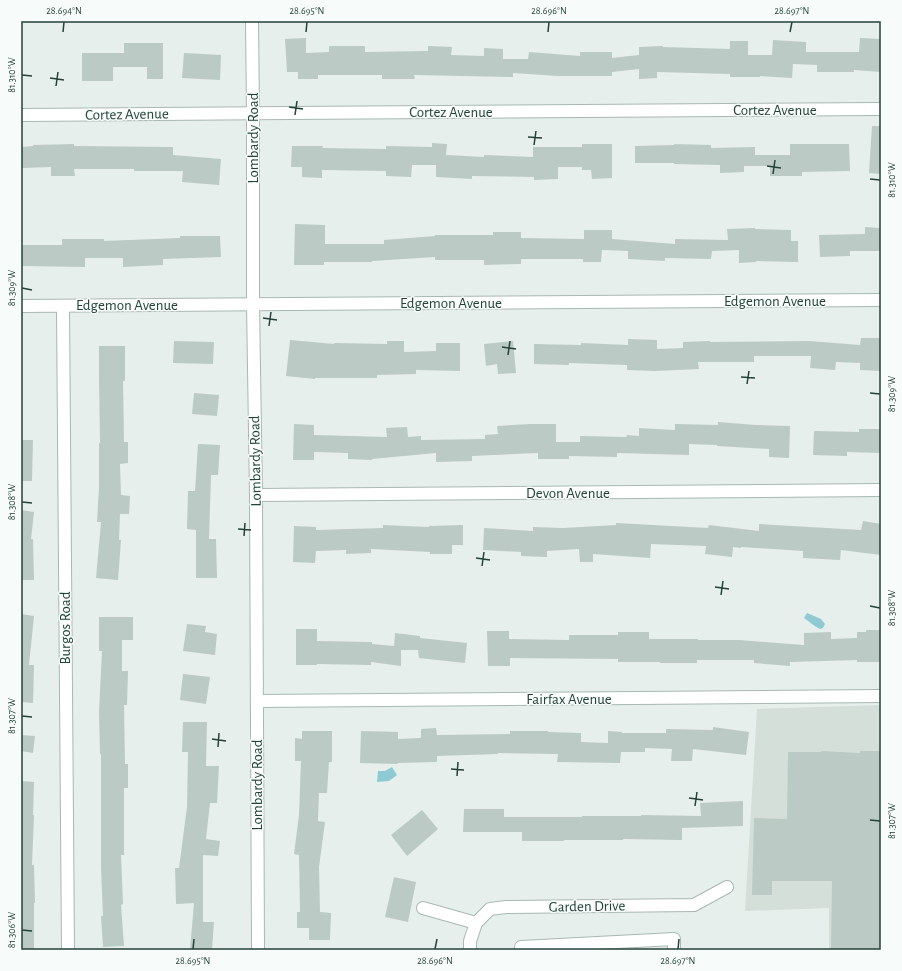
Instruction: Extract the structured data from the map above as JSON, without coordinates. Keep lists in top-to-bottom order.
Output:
{
  "streets": {
    "street": [
      "Cortez Avenue",
      "Lombardy Road",
      "Edgemon Avenue",
      "Devon Avenue",
      "Burgos Road",
      "Fairfax Avenue",
      "Garden Drive"
    ]
  },
  "crossings": [
    ["Cortez Avenue", "Lombardy Road"],
    ["Lombardy Road", "Edgemon Avenue"],
    ["Lombardy Road", "Devon Avenue"],
    ["Lombardy Road", "Fairfax Avenue"],
    ["Edgemon Avenue", "Burgos Road"]
  ],
  "coordinates": [
    "28.694°N",
    "28.695°N",
    "28.696°N",
    "28.697°N",
    "81.310°W",
    "81.309°W",
    "81.308°W",
    "81.307°W",
    "81.306°W"
  ]
}
